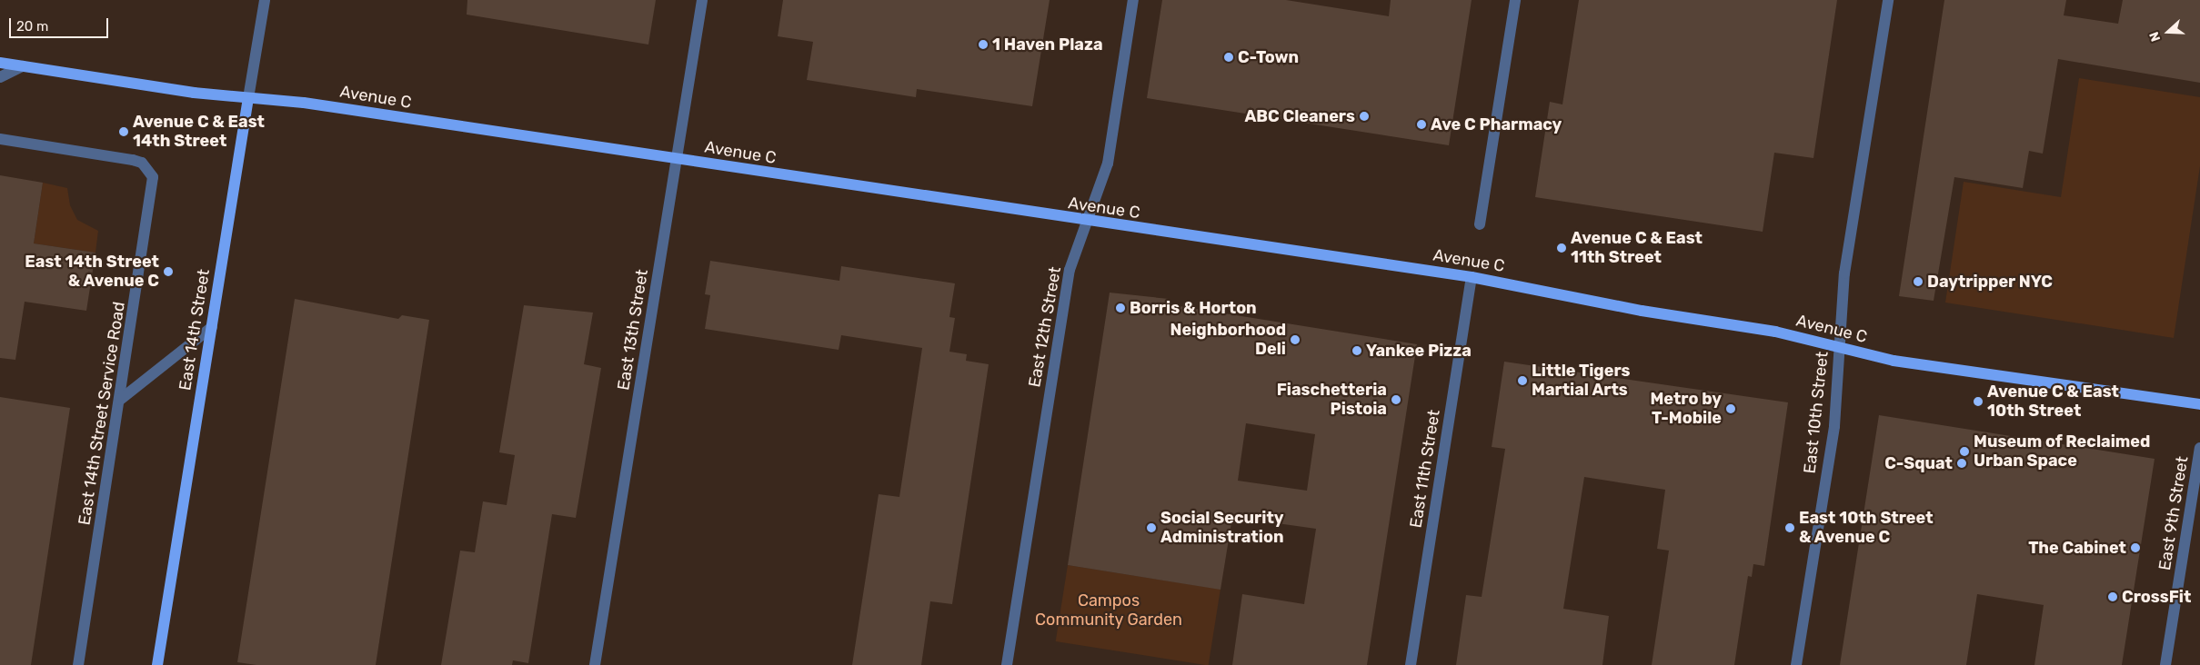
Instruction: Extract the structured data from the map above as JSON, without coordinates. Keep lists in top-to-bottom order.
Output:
{
  "streets": {
    "main road": ["Avenue C", "East 14th Street"],
    "street": [
      "East 12th Street",
      "East 13th Street",
      "East 10th Street",
      "East 14th Street Service Road",
      "East 11th Street",
      "East 9th Street"
    ]
  },
  "crossings": [
    ["Avenue C", "East 12th Street"],
    ["Avenue C", "East 14th Street"],
    ["Avenue C", "East 13th Street"],
    ["Avenue C", "East 10th Street"],
    ["Avenue C", "East 11th Street"]
  ],
  "parks": ["Campos Community Garden"],
  "places": [
    "1 Haven Plaza",
    "C-Town",
    "ABC Cleaners",
    "Ave C Pharmacy",
    "Avenue C & East 14th Street",
    "Avenue C & East 11th Street",
    "East 14th Street & Avenue C",
    "Daytripper NYC",
    "Borris & Horton",
    "Neighborhood Deli",
    "Yankee Pizza",
    "Little Tigers Martial Arts",
    "Fiaschetteria Pistoia",
    "Avenue C & East 10th Street",
    "Metro by T-Mobile",
    "Museum of Reclaimed Urban Space",
    "C-Squat",
    "Social Security Administration",
    "East 10th Street & Avenue C",
    "The Cabinet",
    "CrossFit"
  ],
  "scale_bar": "20 m",
  "north": "left"
}
